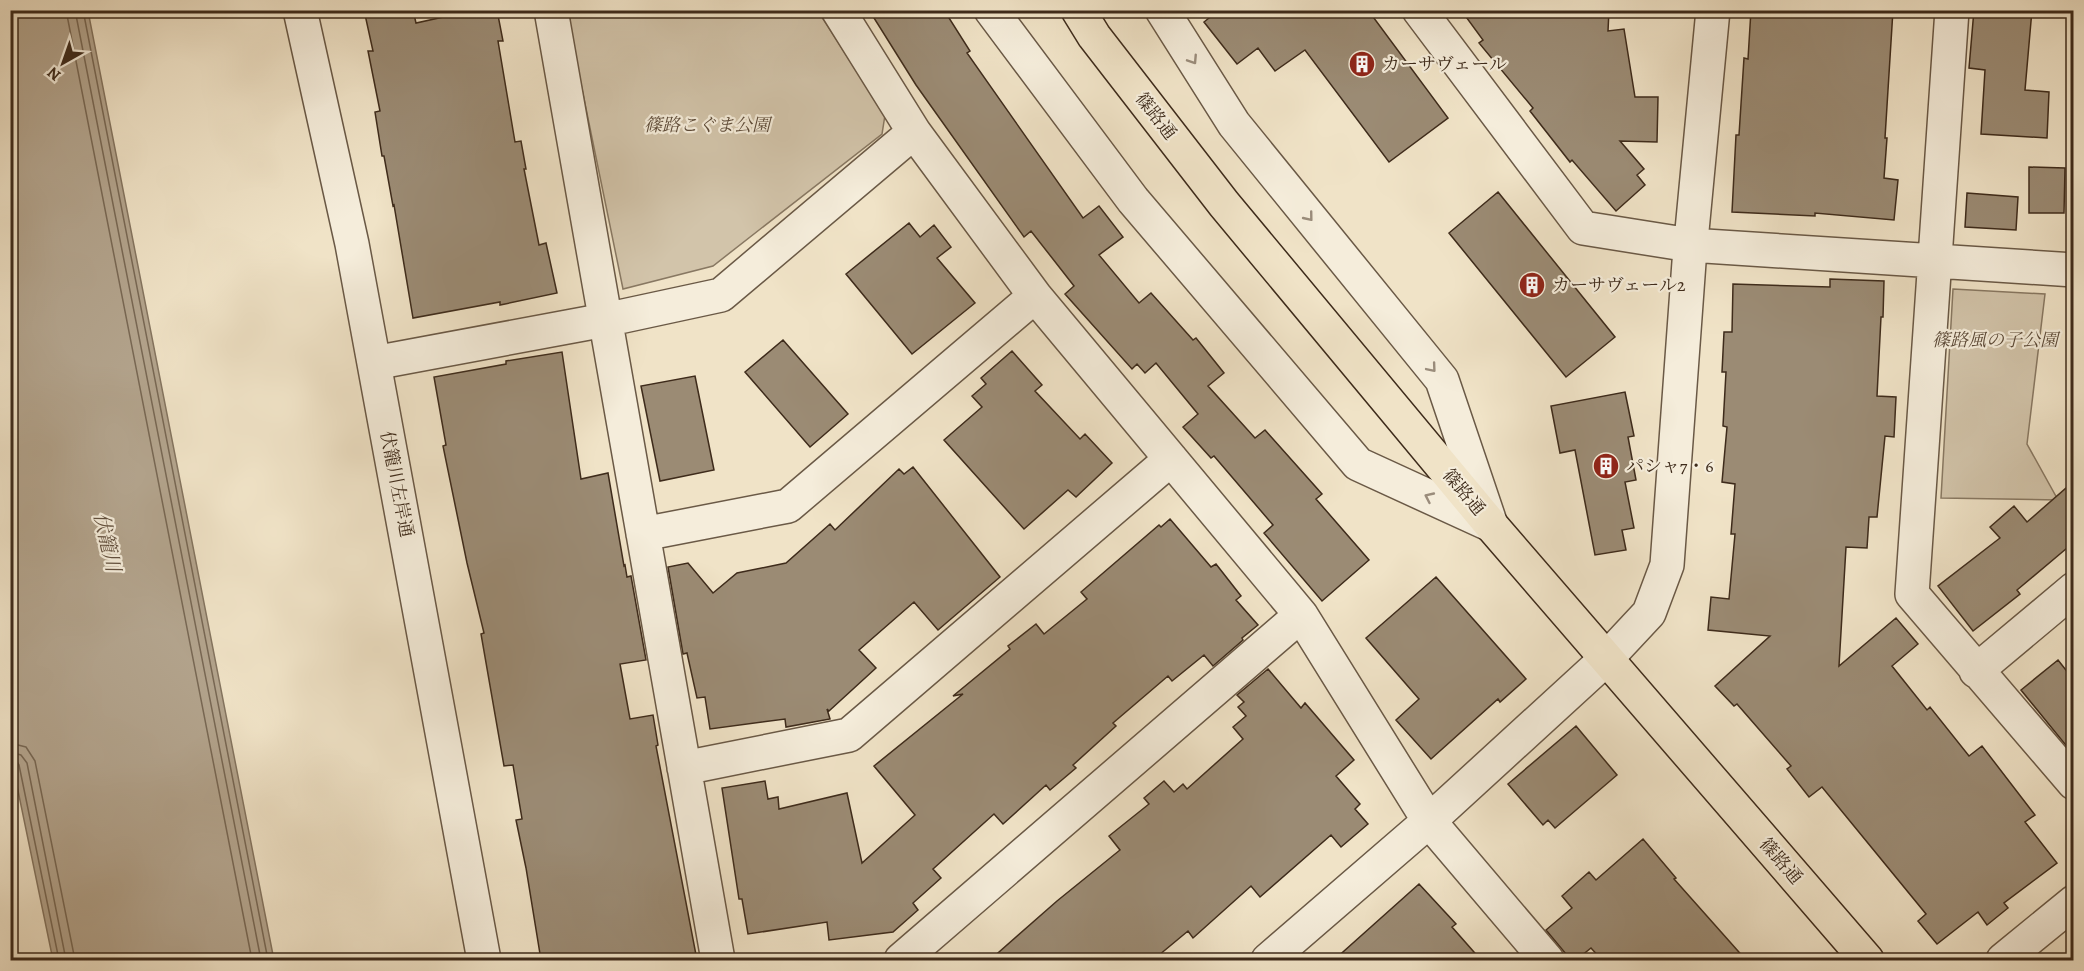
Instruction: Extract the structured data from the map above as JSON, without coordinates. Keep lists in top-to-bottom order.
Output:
{
  "streets": {
    "main road": ["篠路通"],
    "street": ["伏籠川左岸通"]
  },
  "water": ["伏籠川"],
  "parks": ["篠路こぐま公園", "篠路風の子公園"],
  "places": {
    "building": ["カーサヴェール", "カーサヴェール2", "パシャ7・6"]
  },
  "north": "bottom left"
}
